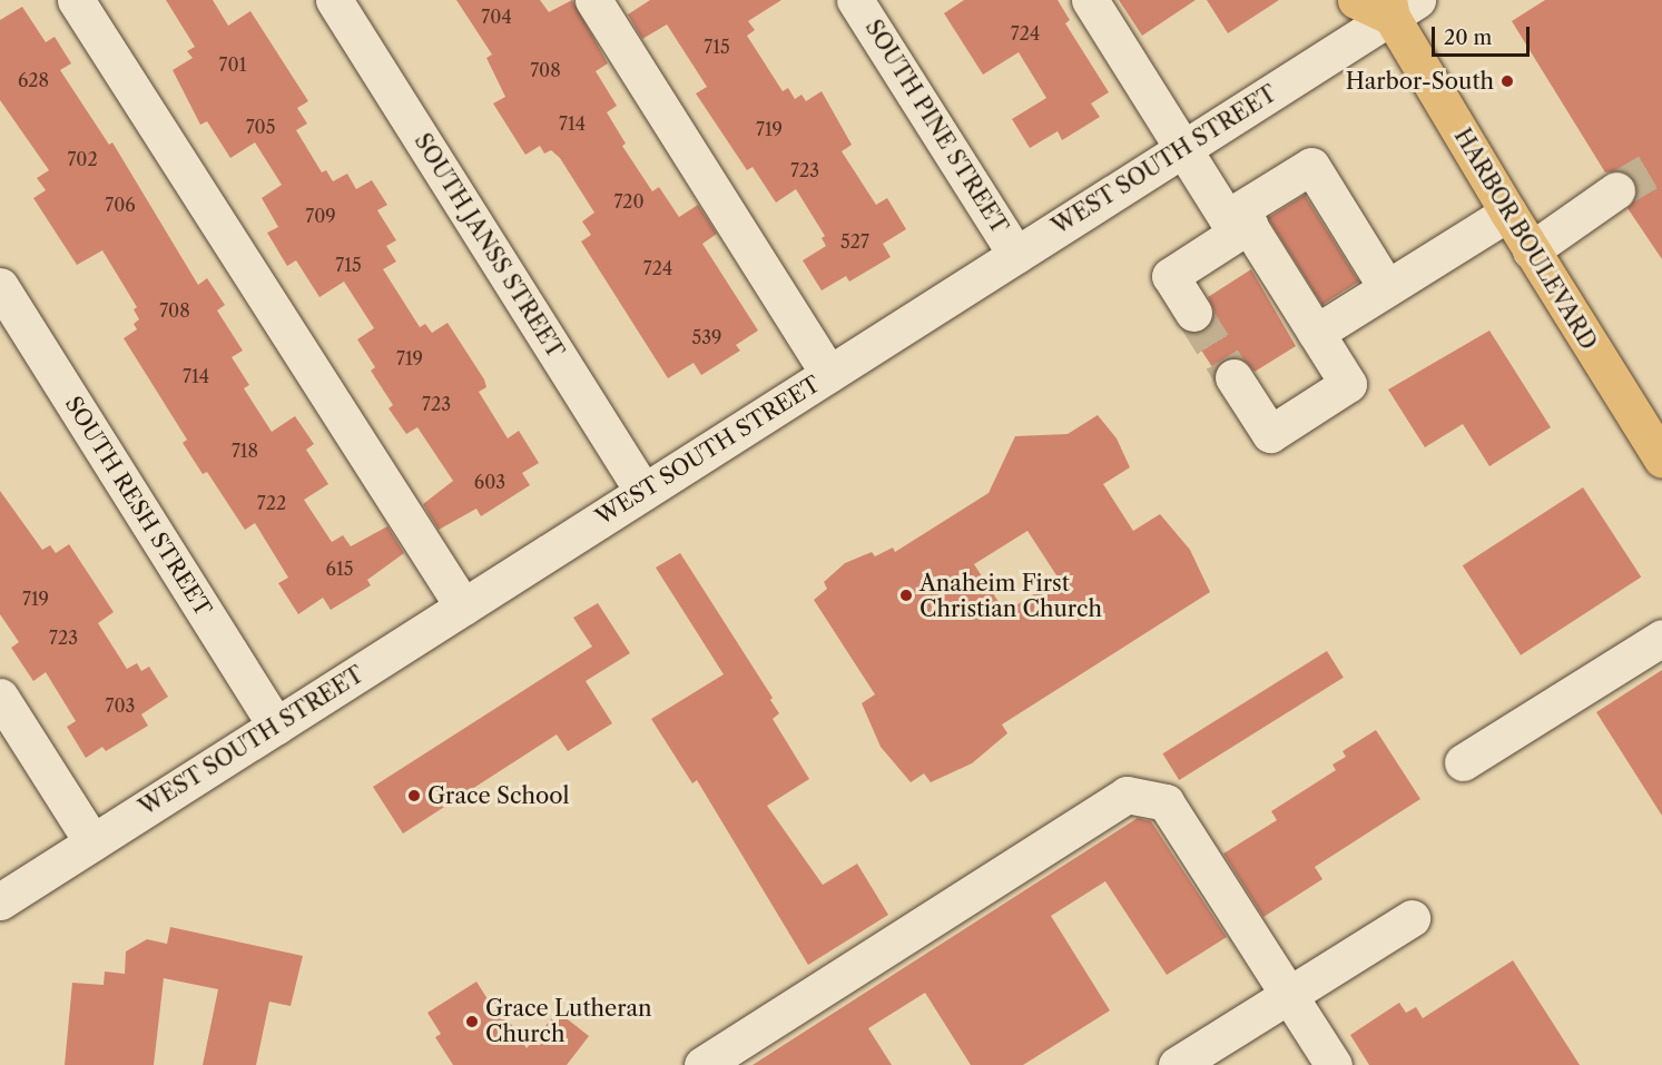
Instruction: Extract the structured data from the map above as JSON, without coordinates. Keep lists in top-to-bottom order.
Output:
{
  "streets": {
    "main road": ["HARBOR BOULEVARD"],
    "street": [
      "SOUTH PINE STREET",
      "WEST SOUTH STREET",
      "SOUTH JANSS STREET",
      "SOUTH RESH STREET"
    ]
  },
  "crossings": [
    ["SOUTH PINE STREET", "WEST SOUTH STREET"],
    ["WEST SOUTH STREET", "HARBOR BOULEVARD"],
    ["WEST SOUTH STREET", "SOUTH JANSS STREET"],
    ["WEST SOUTH STREET", "SOUTH RESH STREET"]
  ],
  "places": [
    "Harbor-South",
    "Anaheim First Christian Church",
    "Grace School",
    "Grace Lutheran Church"
  ],
  "house_numbers": [
    "704",
    "724",
    "715",
    "701",
    "708",
    "628",
    "714",
    "705",
    "719",
    "702",
    "723",
    "720",
    "706",
    "709",
    "527",
    "715",
    "724",
    "708",
    "539",
    "719",
    "714",
    "723",
    "718",
    "603",
    "722",
    "615",
    "719",
    "723",
    "703"
  ],
  "scale_bar": "20 m"
}
